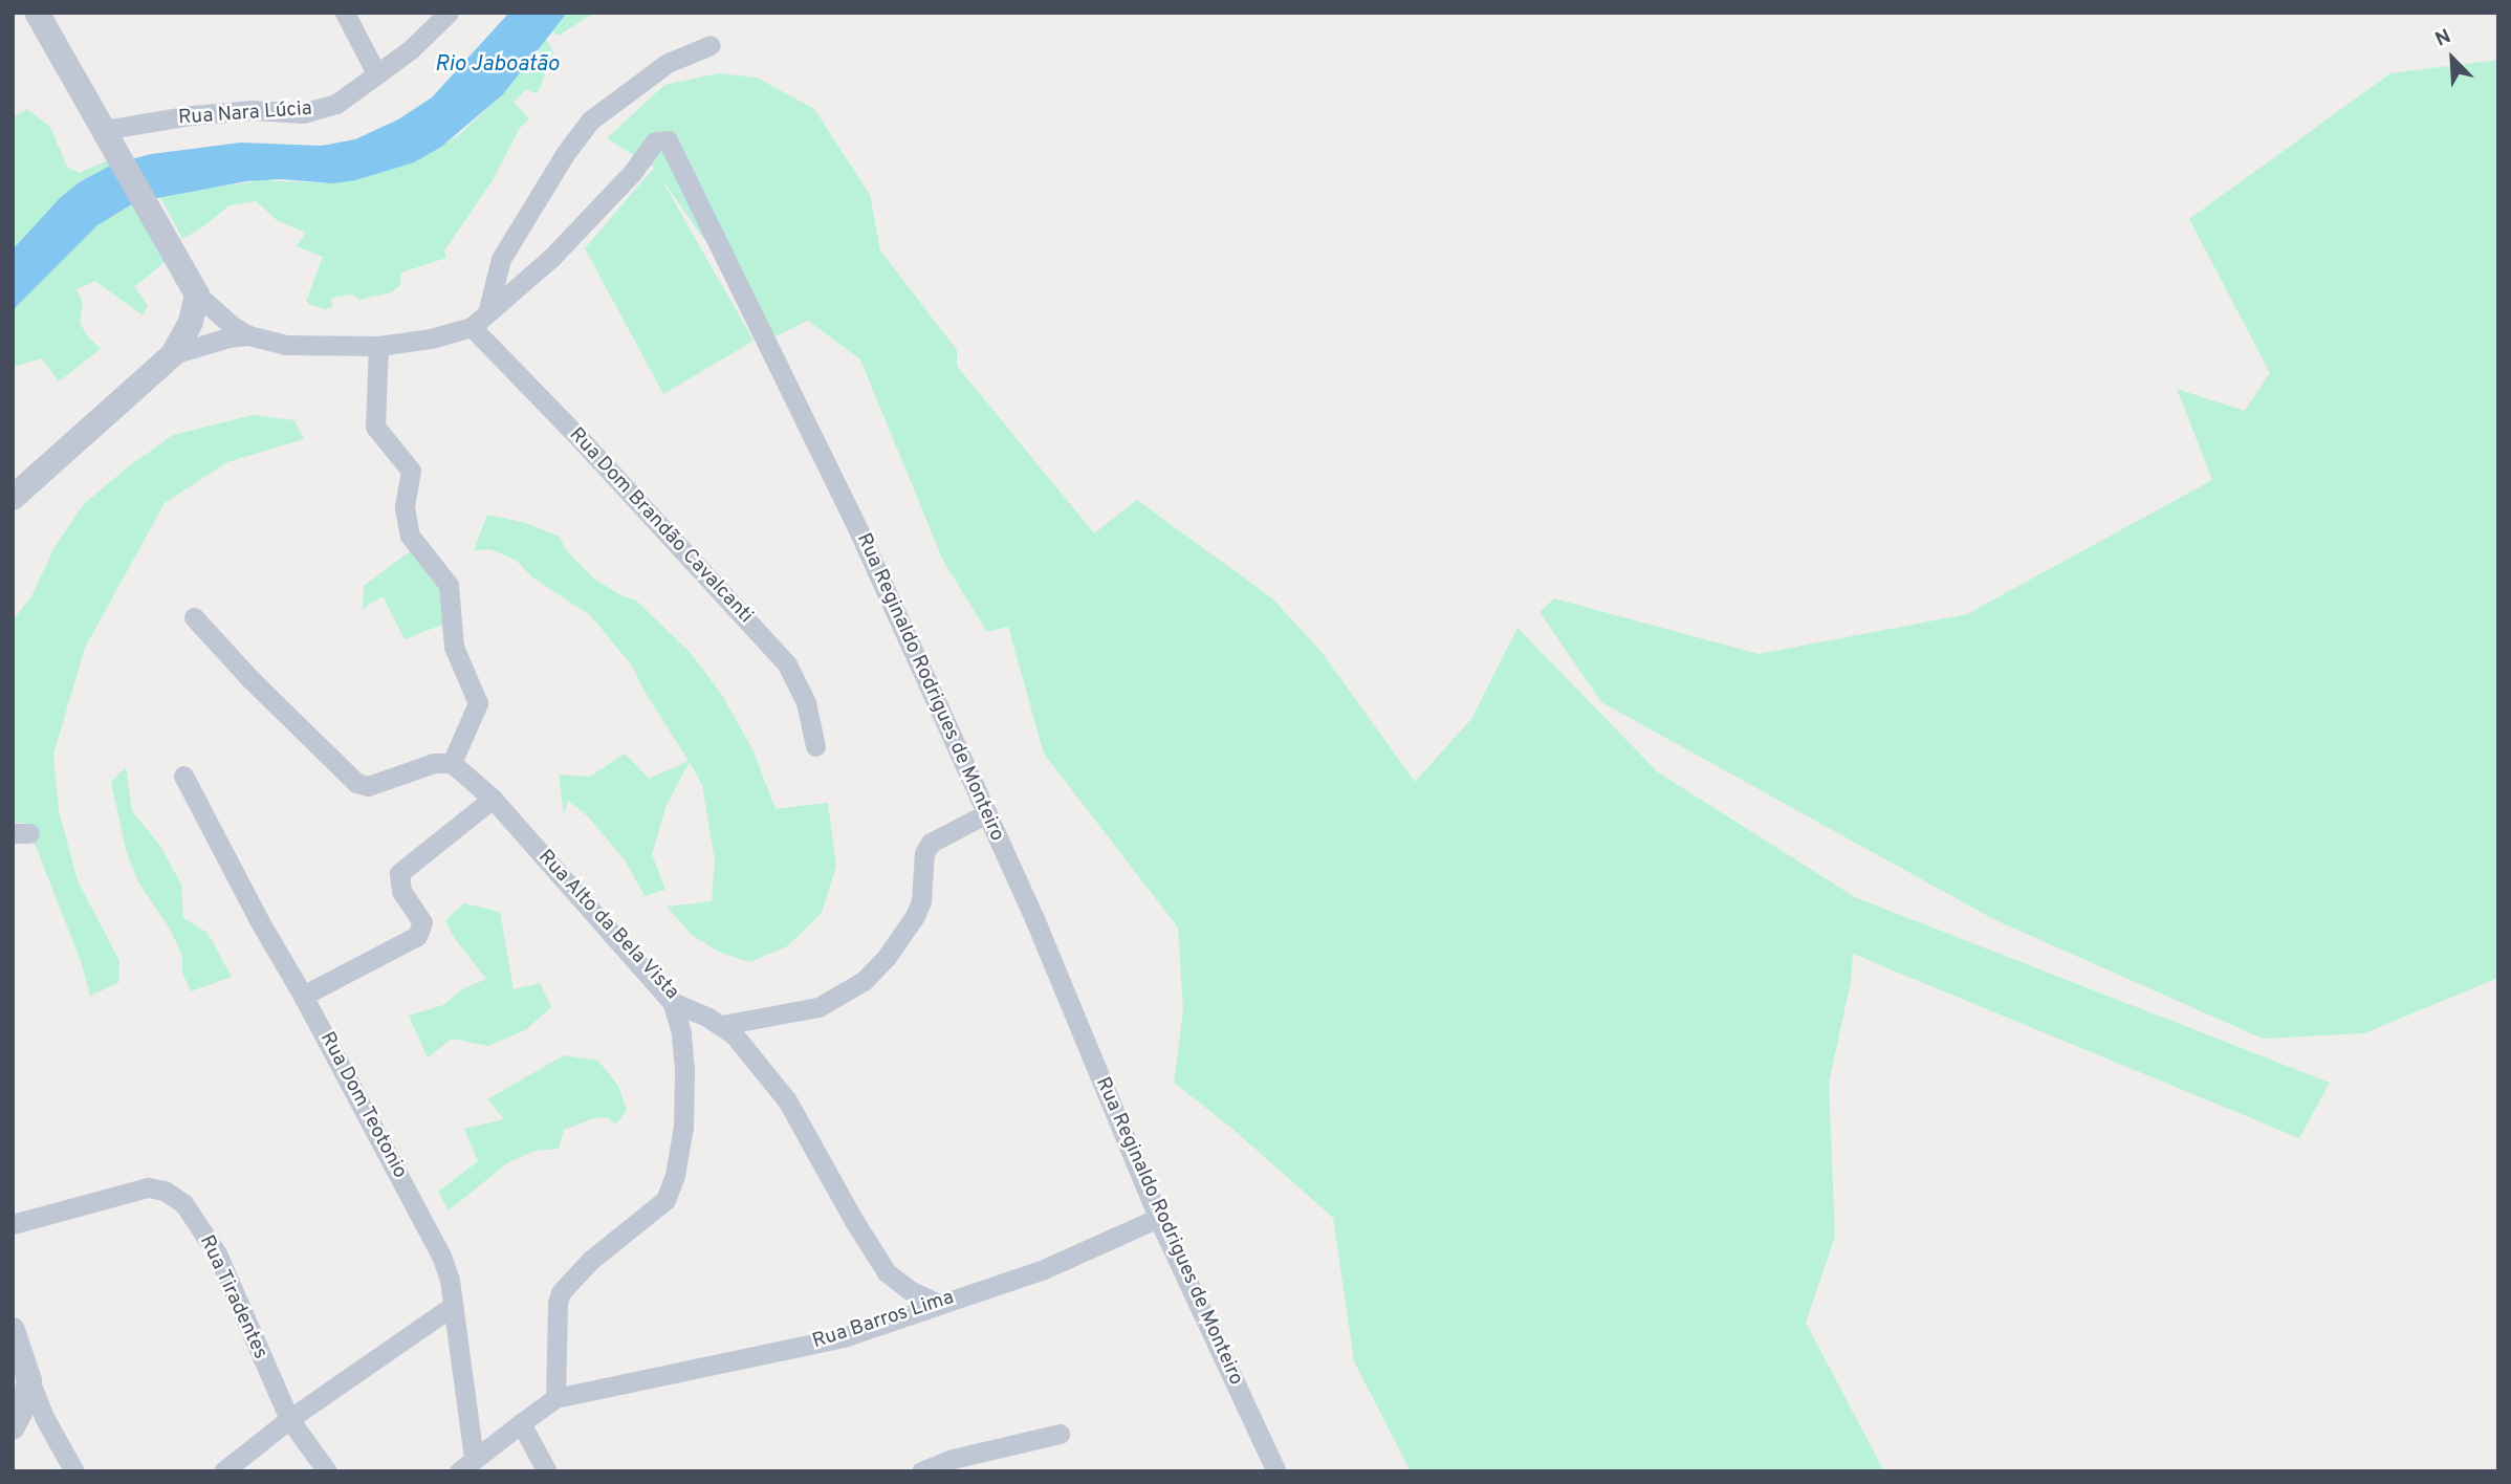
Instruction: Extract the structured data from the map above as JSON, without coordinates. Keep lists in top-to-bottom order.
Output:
{
  "streets": {
    "street": [
      "Rua Nara Lúcia",
      "Rua Dom Brandão Cavalcanti",
      "Rua Reginaldo Rodrigues de Monteiro",
      "Rua Alto da Bela Vista",
      "Rua Dom Teotonio",
      "Rua Tiradentes",
      "Rua Barros Lima"
    ]
  },
  "crossings": [
    ["Rua Reginaldo Rodrigues de Monteiro", "Rua Barros Lima"],
    ["Rua Alto da Bela Vista", "Rua Barros Lima"],
    ["Rua Dom Teotonio", "Rua Barros Lima"]
  ],
  "water": ["Rio Jaboatão"],
  "north": "top left"
}
